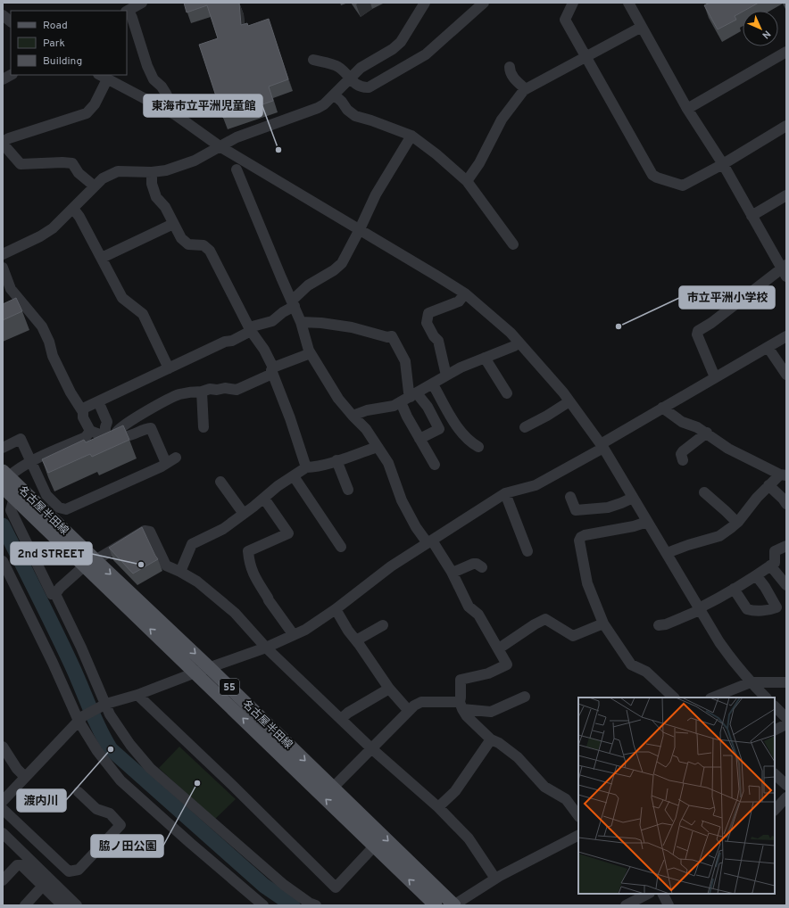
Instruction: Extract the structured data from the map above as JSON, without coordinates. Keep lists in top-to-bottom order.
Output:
{
  "streets": {
    "main road": ["名古屋半田線", "55"]
  },
  "places": [
    "東海市立平洲児童館",
    "市立平洲小学校",
    "2nd STREET",
    "渡内川",
    "脇ノ田公園"
  ],
  "legend": ["Road", "Park", "Building"],
  "north": "bottom right"
}
